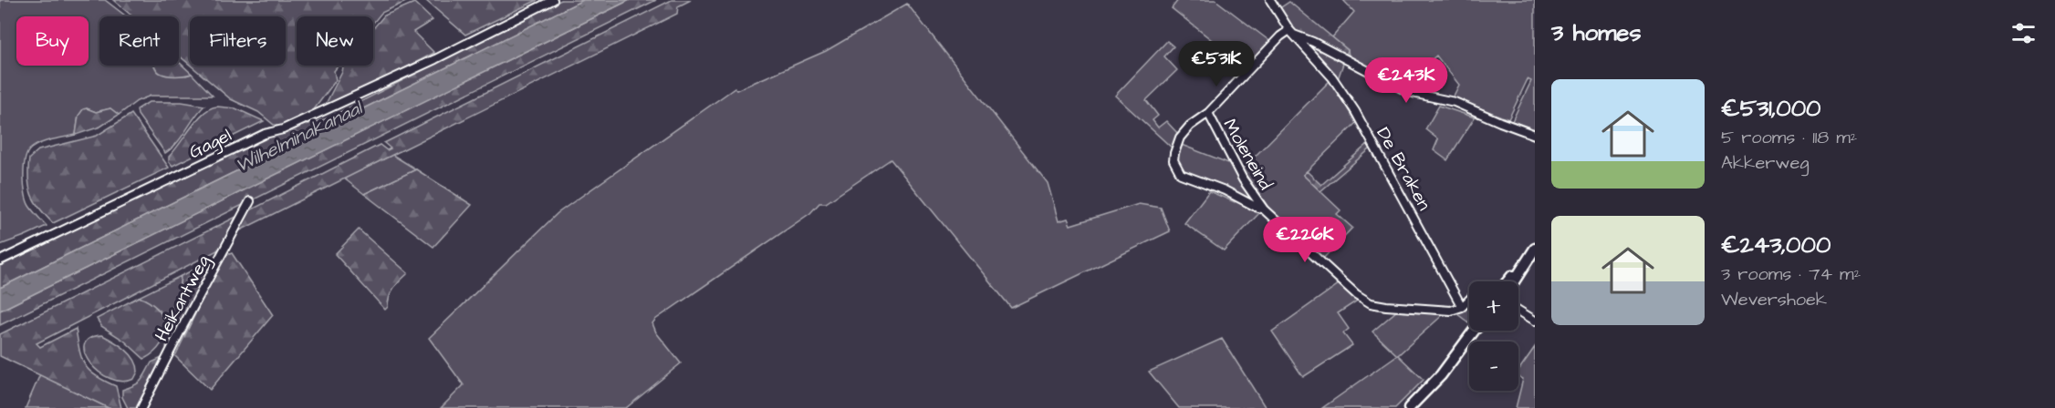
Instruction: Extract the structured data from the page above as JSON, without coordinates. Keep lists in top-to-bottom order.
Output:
{
  "streets": {
    "street": [
      "Gagel",
      "Moleneind",
      "De Braken",
      "Heikantweg"
    ]
  },
  "crossings": [
    ["Moleneind", "De Braken"]
  ],
  "water": ["Wilhelminakanaal"],
  "page": {
    "heading": "3 homes",
    "chip": [
      "Buy",
      "Rent",
      "Filters",
      "New"
    ],
    "price": ["€531K", "€243K", "€226K"],
    "list": [
      {
        "name": "€531,000",
        "note": "5 rooms · 118 m² · Akkerweg"
      },
      {
        "name": "€243,000",
        "note": "3 rooms · 74 m² · Wevershoek"
      }
    ],
    "map_buttons": ["+", "−"]
  }
}
